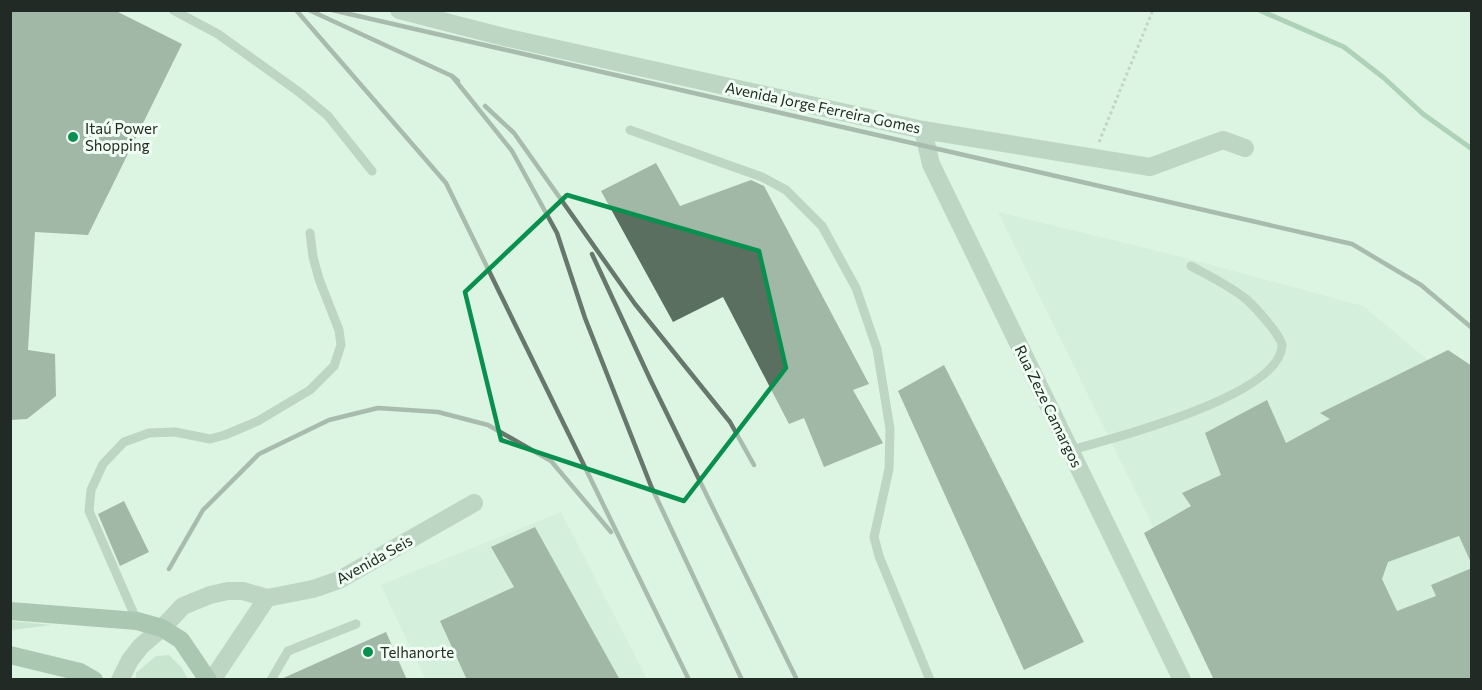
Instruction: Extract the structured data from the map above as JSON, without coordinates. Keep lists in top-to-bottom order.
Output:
{
  "streets": {
    "street": ["Avenida Jorge Ferreira Gomes", "Rua Zeze Camargos", "Avenida Seis"]
  },
  "crossings": [
    ["Avenida Jorge Ferreira Gomes", "Rua Zeze Camargos"]
  ],
  "places": ["Itaú Power Shopping", "Telhanorte"]
}
